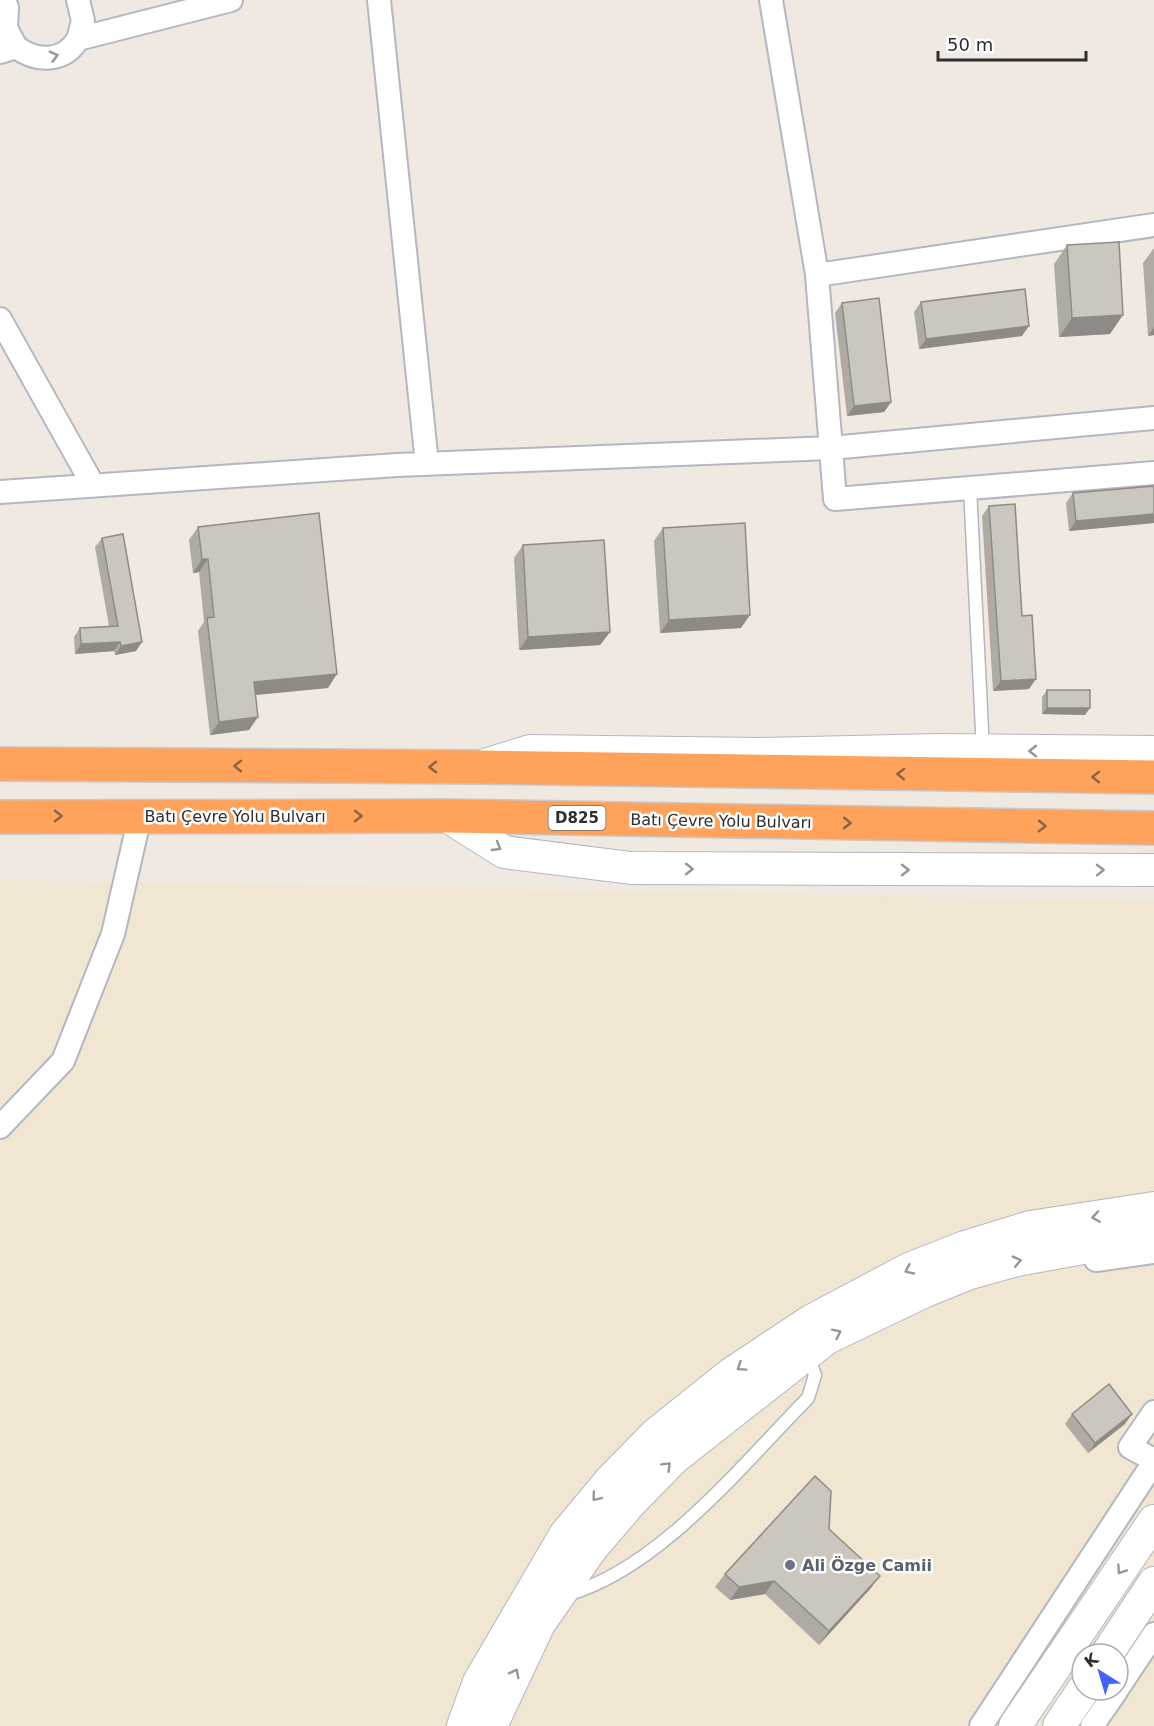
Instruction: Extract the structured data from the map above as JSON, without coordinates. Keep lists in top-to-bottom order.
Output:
{
  "streets": {
    "highway": ["Batı Çevre Yolu Bulvarı", "D825"]
  },
  "places": ["Ali Özge Camii"],
  "scale_bar": "50 m",
  "north": "top left"
}
